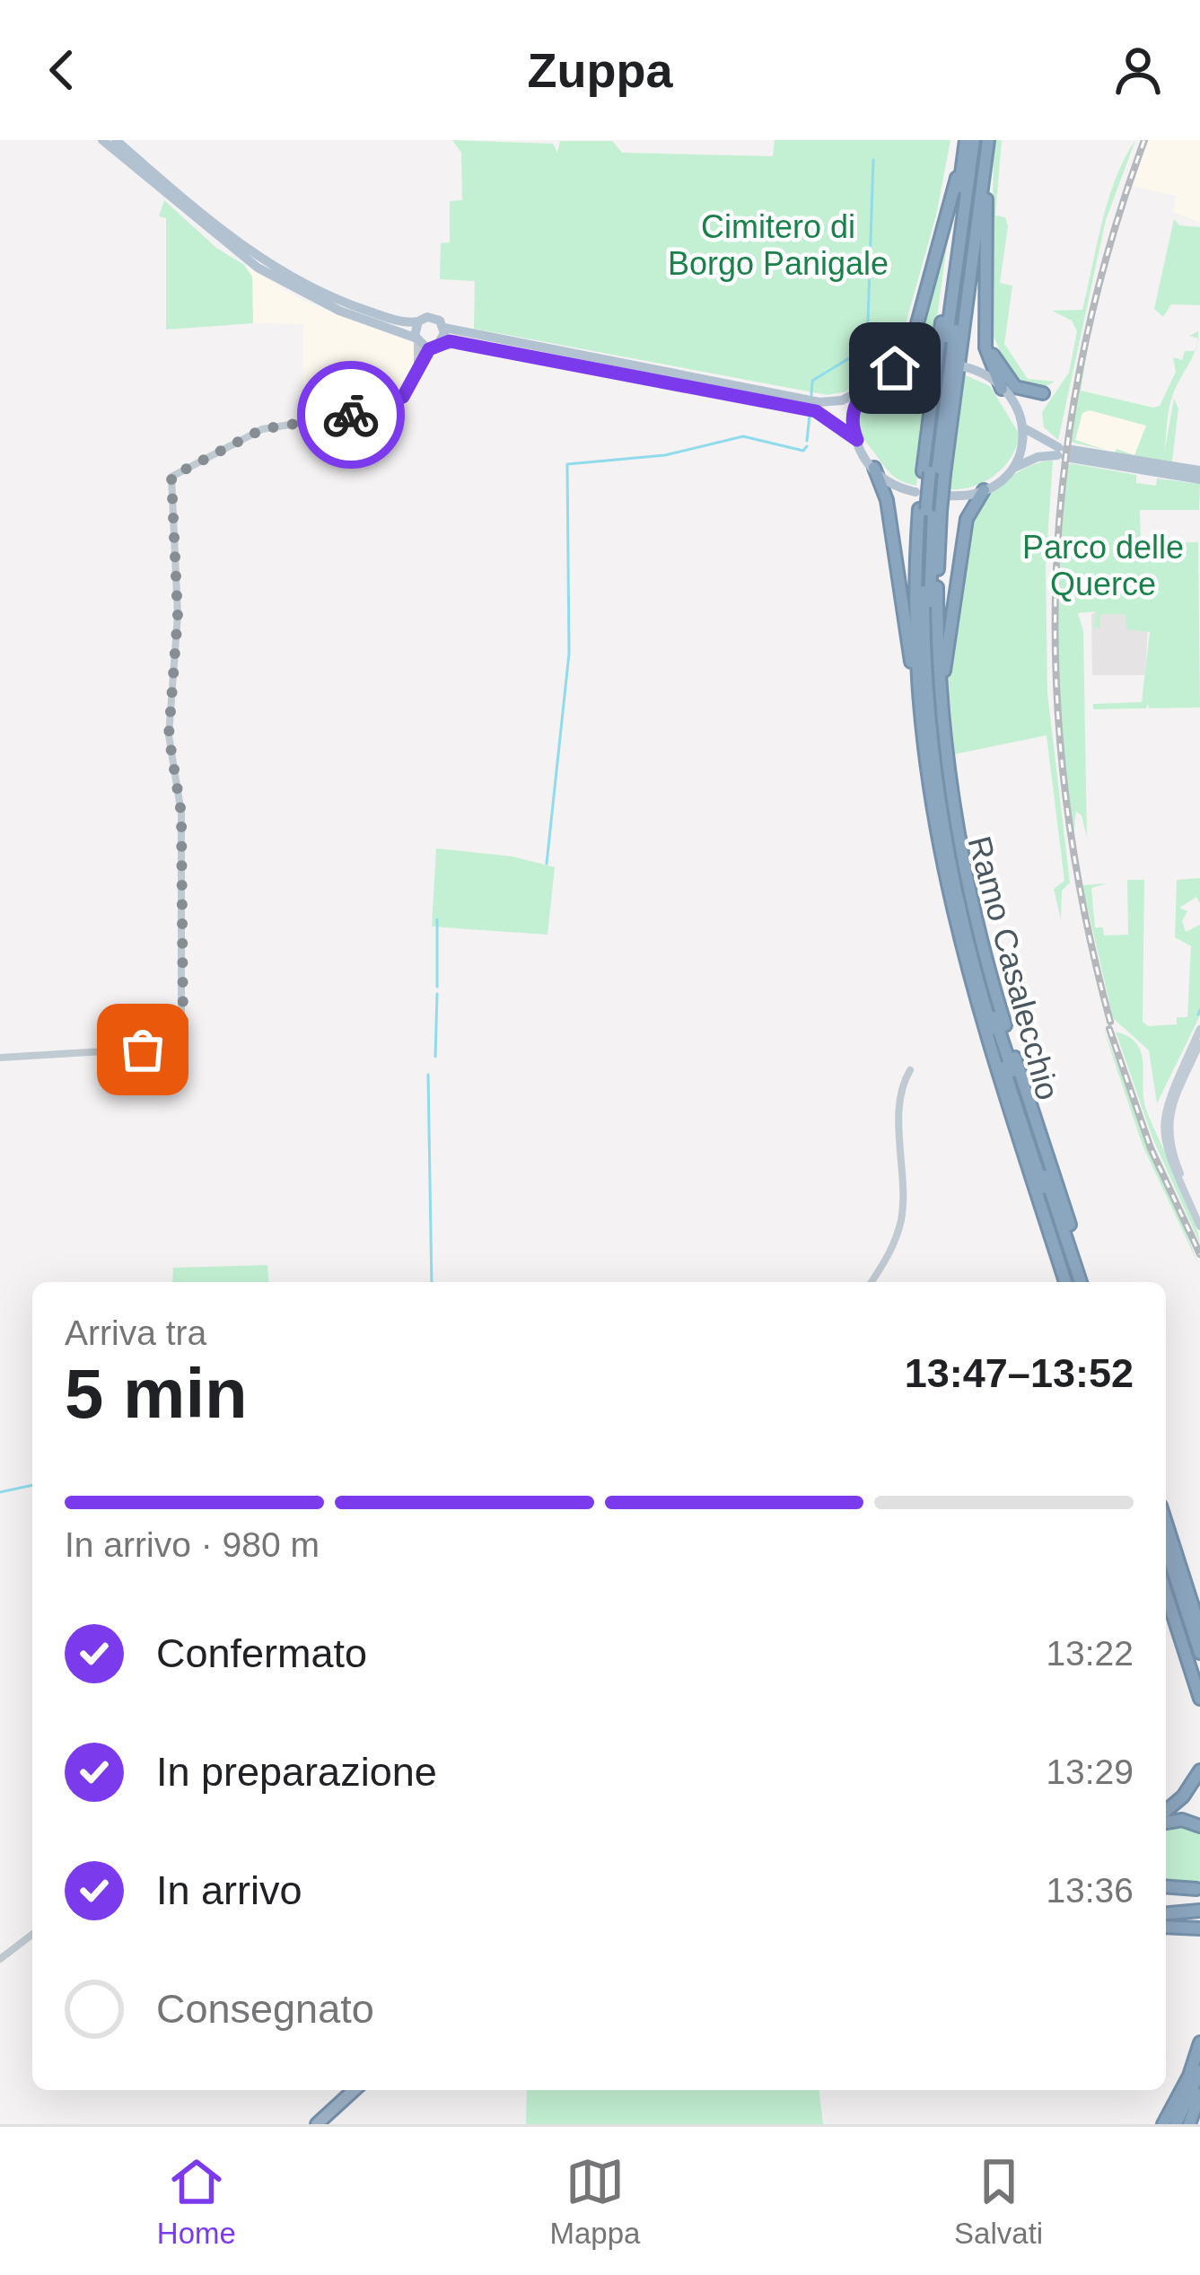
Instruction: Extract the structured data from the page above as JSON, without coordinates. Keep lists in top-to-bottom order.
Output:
{
  "streets": {
    "highway": ["Ramo Casalecchio"]
  },
  "parks": ["Cimitero di Borgo Panigale", "Parco delle Querce"],
  "page": {
    "header": "Zuppa",
    "heading": ["5 min", "Arriva tra", "13:47–13:52"],
    "bar": "In arrivo · 980 m",
    "list": [
      ["Confermato", "13:22"],
      ["In preparazione", "13:29"],
      ["In arrivo", "13:36"],
      "Consegnato"
    ],
    "tabs": ["Home", "Mappa", "Salvati"]
  }
}
